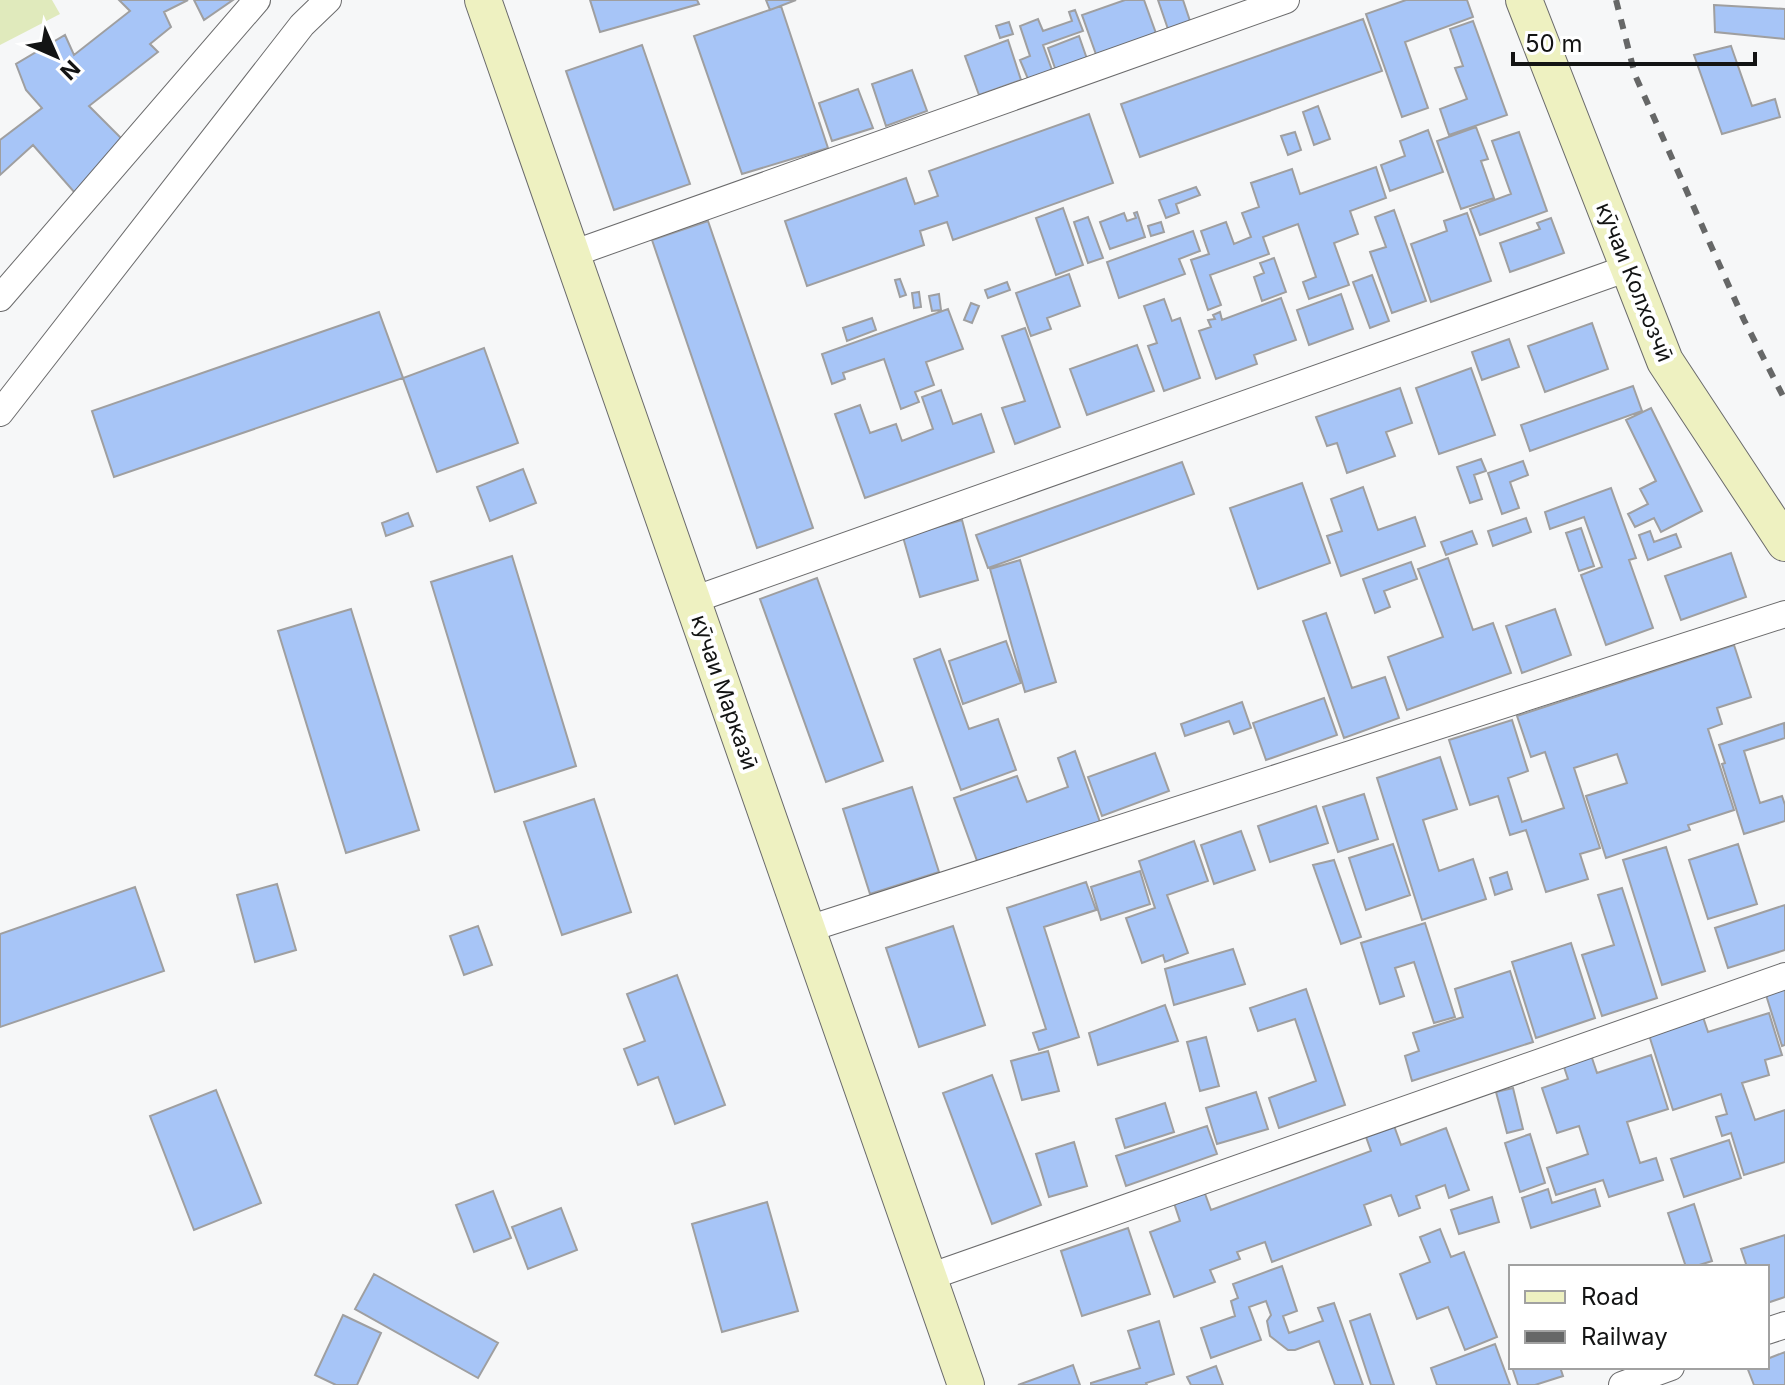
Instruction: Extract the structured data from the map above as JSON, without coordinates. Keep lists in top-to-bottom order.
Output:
{
  "streets": {
    "main road": ["кӯчаи Колхозчӣ", "кӯчаи Марказӣ"]
  },
  "legend": ["Road", "Railway"],
  "scale_bar": "50 m",
  "north": "bottom right"
}
